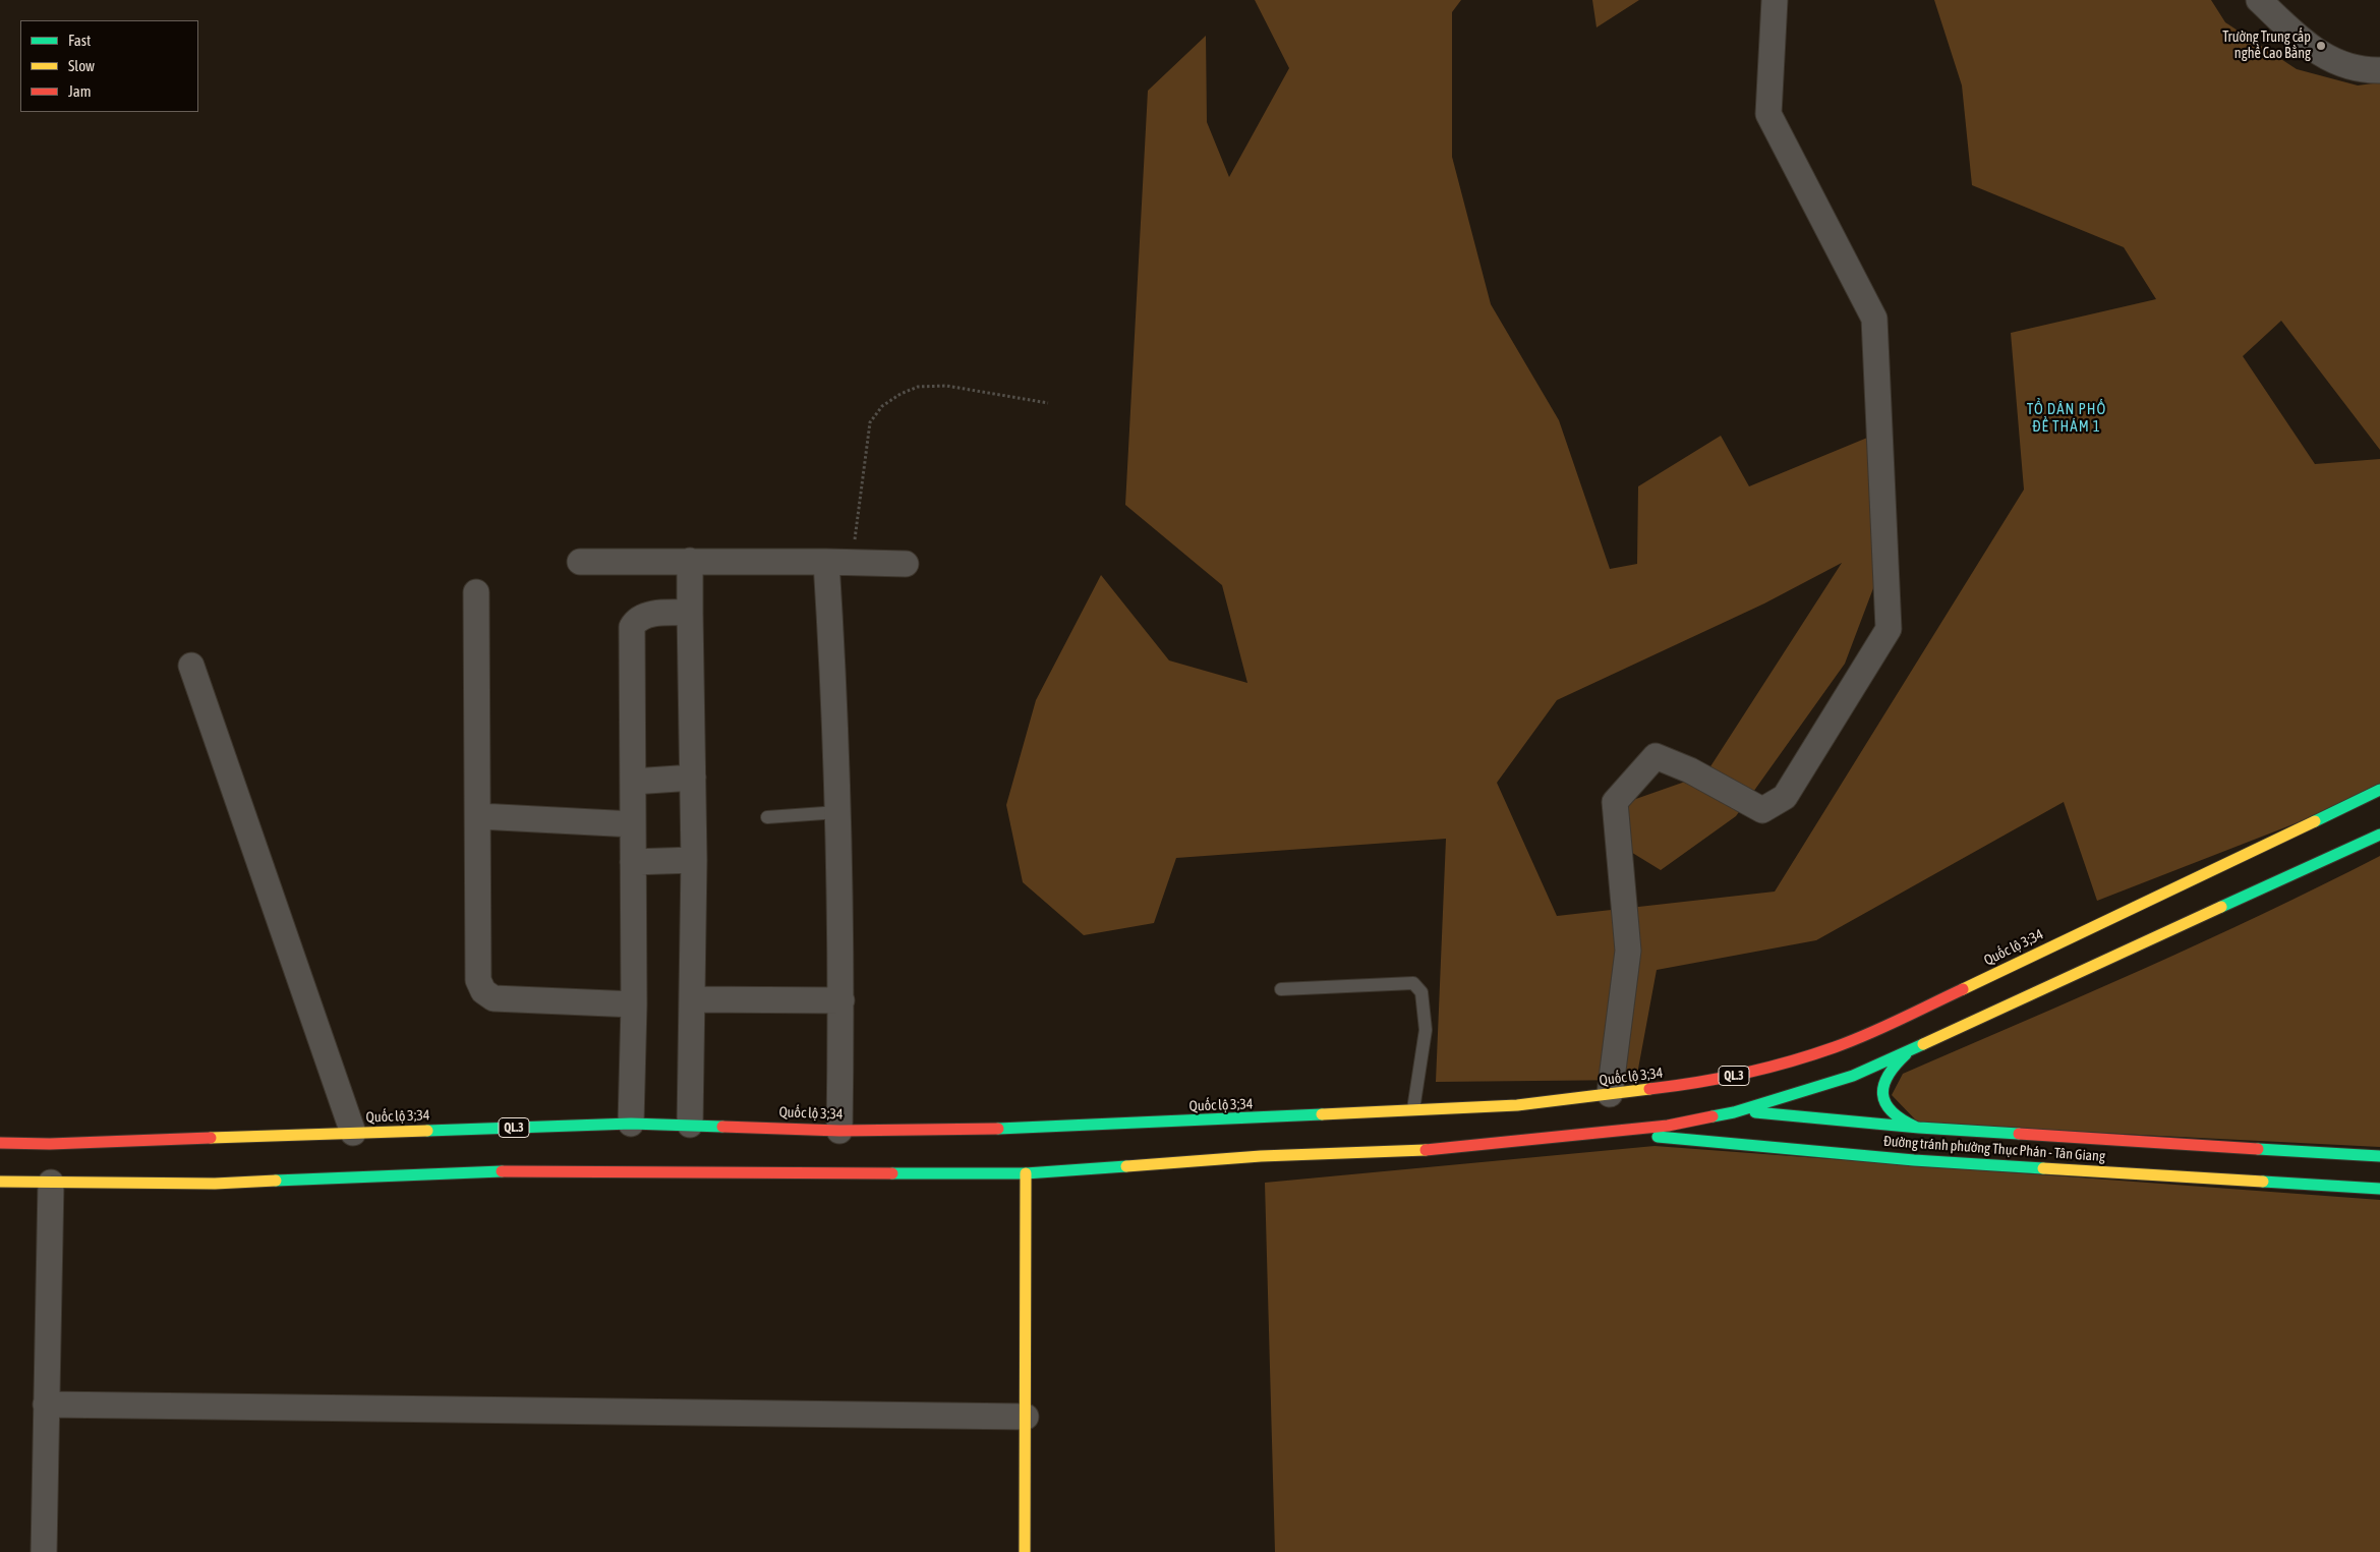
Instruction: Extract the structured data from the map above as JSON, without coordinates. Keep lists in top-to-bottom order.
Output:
{
  "streets": {
    "main road": ["Quốc lộ 3;34", "QL.3", "Đường tránh phường Thục Phán - Tân Giang"]
  },
  "districts": ["TỔ DÂN PHỐ ĐỀ THÁM 1"],
  "places": ["Trường Trung cấp nghề Cao Bằng"],
  "legend": ["Fast", "Slow", "Jam"]
}
